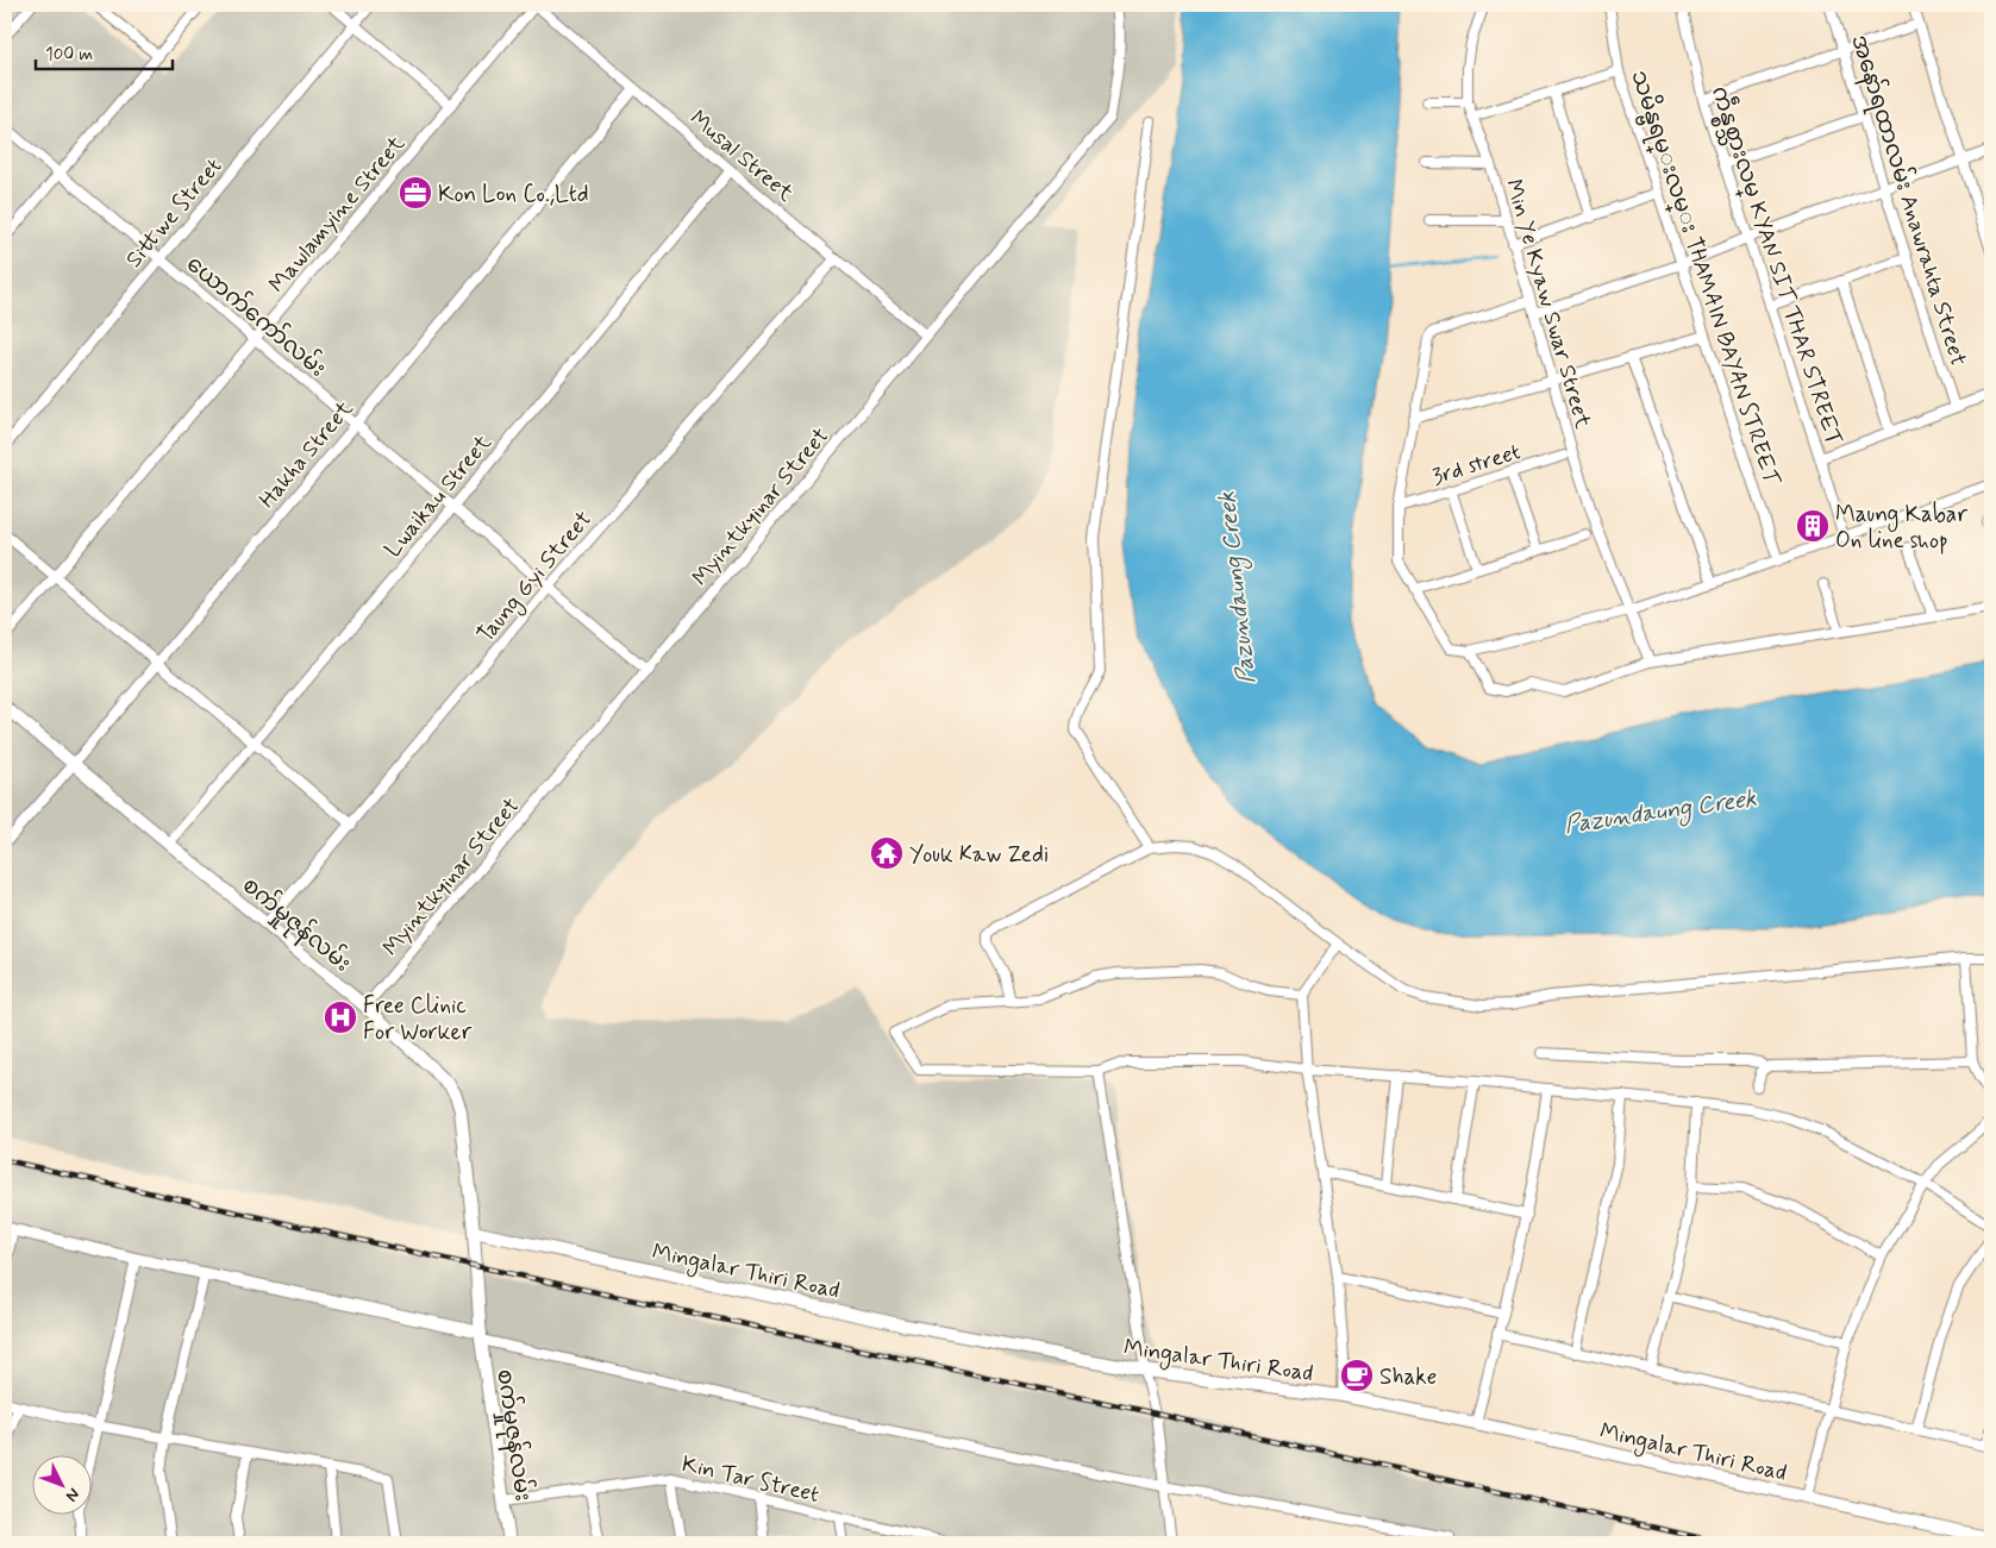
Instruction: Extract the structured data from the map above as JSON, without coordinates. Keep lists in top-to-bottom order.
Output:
{
  "streets": {
    "street": [
      "Musal Street",
      "အနော်ရထာလမ်း Anawrahta Street",
      "Sittwe Street",
      "Mawlamyine Street",
      "ကဵန္စစ္သားလမ္ KYAN SIT THAR STREET",
      "သမိန္ဗရမ္းလမ္း THAMAIN BAYAN STREET",
      "Min Ye Kyaw Swar Street",
      "ယောက်ကော်လမ်း",
      "Hakha Street",
      "3rd street",
      "Lwaikau Street",
      "Myintkyinar Street",
      "Taung Gyi Street",
      "စက်မှုဇုန်လမ်း",
      "Mingalar Thiri Road",
      "Kin Tar Street"
    ]
  },
  "crossings": [
    ["Musal Street", "Mawlamyine Street"],
    ["Musal Street", "Hakha Street"],
    ["Musal Street", "Lwaikau Street"],
    ["Musal Street", "Myintkyinar Street"],
    ["Musal Street", "Taung Gyi Street"],
    ["Sittwe Street", "ယောက်ကော်လမ်း"],
    ["Mawlamyine Street", "ယောက်ကော်လမ်း"],
    ["ယောက်ကော်လမ်း", "Hakha Street"],
    ["ယောက်ကော်လမ်း", "Lwaikau Street"],
    ["ယောက်ကော်လမ်း", "Myintkyinar Street"],
    ["ယောက်ကော်လမ်း", "Taung Gyi Street"],
    ["Hakha Street", "စက်မှုဇုန်လမ်း"],
    ["Lwaikau Street", "စက်မှုဇုန်လမ်း"],
    ["Myintkyinar Street", "စက်မှုဇုန်လမ်း"],
    ["Taung Gyi Street", "စက်မှုဇုန်လမ်း"],
    ["စက်မှုဇုန်လမ်း", "Mingalar Thiri Road"],
    ["စက်မှုဇုန်လမ်း", "Kin Tar Street"]
  ],
  "water": ["Pazundaung Creek"],
  "places": {
    "office": ["Kon Lon Co.,Ltd"],
    "building": ["Maung Kabar On line shop"],
    "temple": ["Youk Kaw Zedi"],
    "hospital": ["Free Clinic For Worker"],
    "cafe": ["Shake"]
  },
  "scale_bar": "100 m",
  "north": "bottom right"
}
